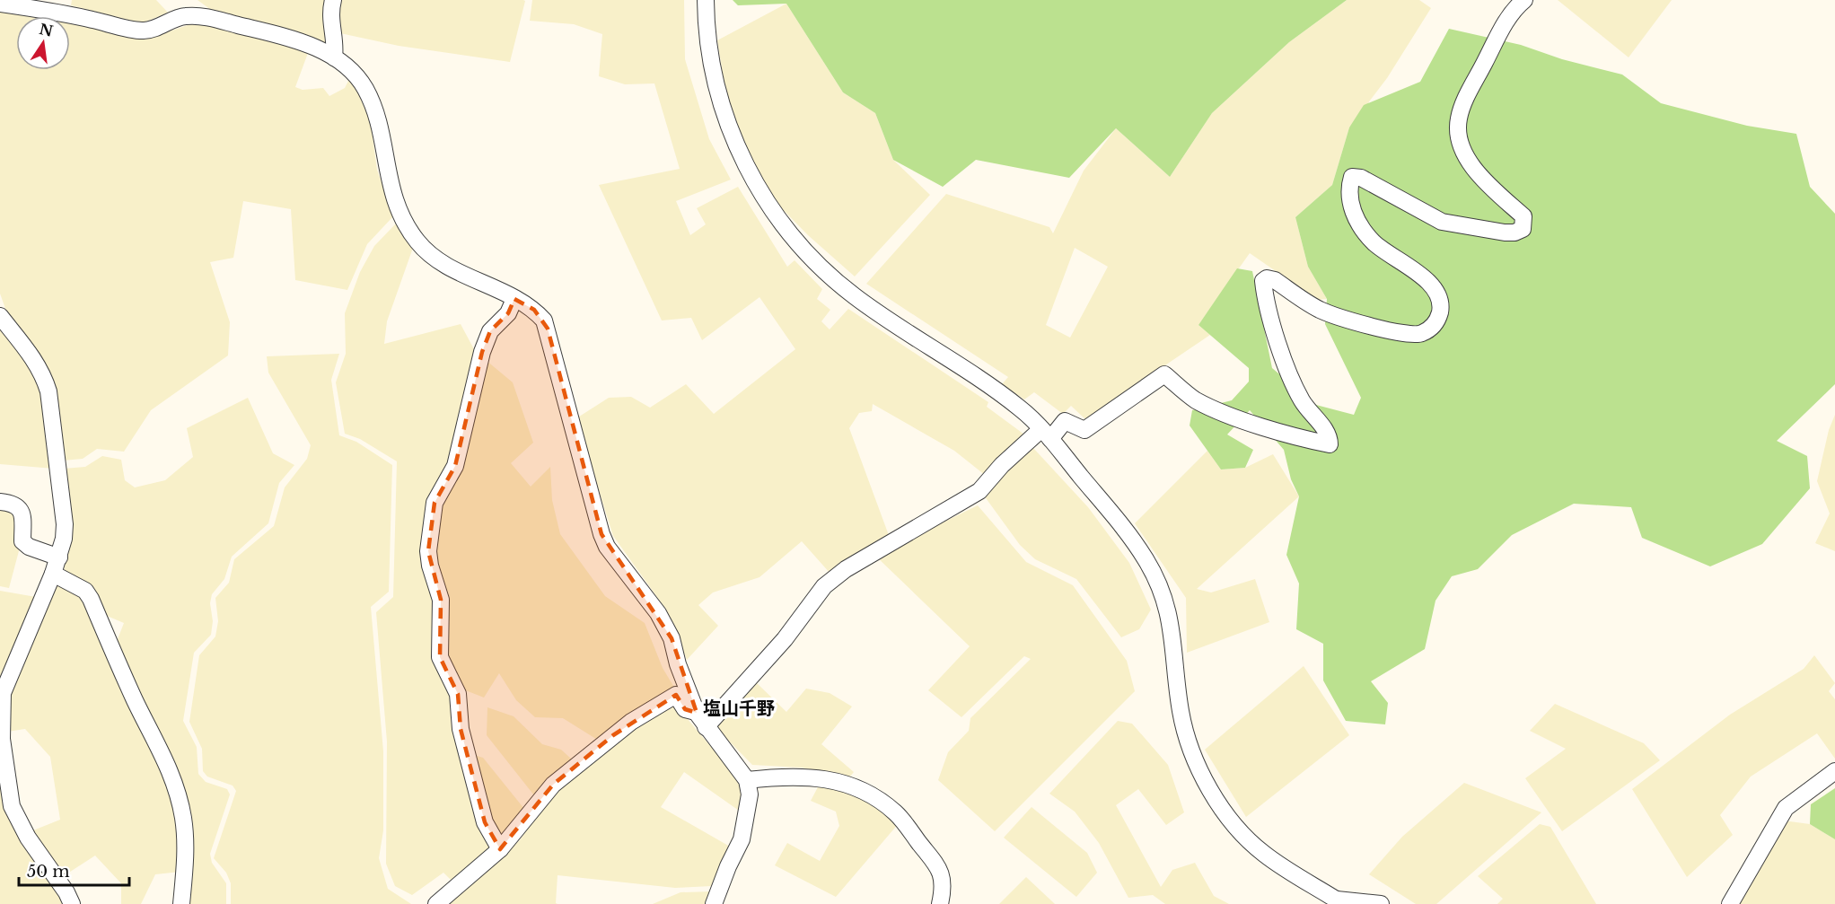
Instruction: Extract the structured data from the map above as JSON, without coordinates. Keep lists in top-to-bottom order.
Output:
{
  "districts": ["塩山千野"],
  "scale_bar": "50 m",
  "north": "top"
}
